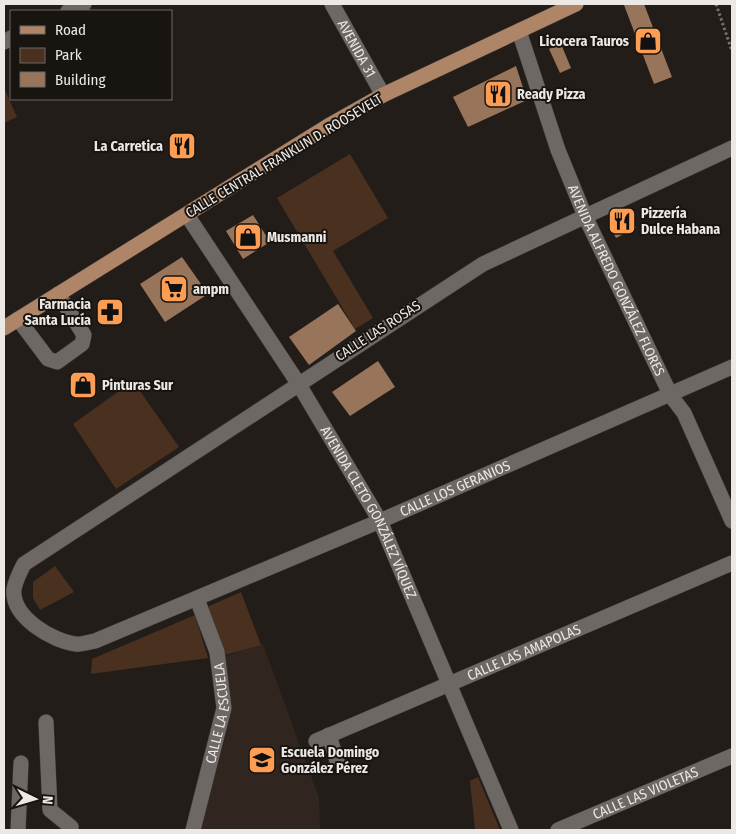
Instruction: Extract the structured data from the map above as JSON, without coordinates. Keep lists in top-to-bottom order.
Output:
{
  "streets": {
    "main road": ["CALLE CENTRAL FRANKLIN D. ROOSEVELT"],
    "street": [
      "AVENIDA 31",
      "AVENIDA ALFREDO GONZÁLEZ FLORES",
      "CALLE LAS ROSAS",
      "CALLE LOS GERANIOS",
      "AVENIDA CLETO GONZÁLEZ VÍQUEZ",
      "CALLE LAS AMAPOLAS",
      "CALLE LA ESCUELA",
      "CALLE LAS VIOLETAS"
    ]
  },
  "crossings": [
    ["AVENIDA 31", "CALLE CENTRAL FRANKLIN D. ROOSEVELT"],
    ["CALLE CENTRAL FRANKLIN D. ROOSEVELT", "AVENIDA ALFREDO GONZÁLEZ FLORES"],
    ["CALLE CENTRAL FRANKLIN D. ROOSEVELT", "AVENIDA CLETO GONZÁLEZ VÍQUEZ"],
    ["AVENIDA ALFREDO GONZÁLEZ FLORES", "CALLE LAS ROSAS"],
    ["AVENIDA ALFREDO GONZÁLEZ FLORES", "CALLE LOS GERANIOS"],
    ["CALLE LAS ROSAS", "CALLE LOS GERANIOS"],
    ["CALLE LAS ROSAS", "AVENIDA CLETO GONZÁLEZ VÍQUEZ"],
    ["CALLE LOS GERANIOS", "AVENIDA CLETO GONZÁLEZ VÍQUEZ"],
    ["CALLE LOS GERANIOS", "CALLE LA ESCUELA"],
    ["AVENIDA CLETO GONZÁLEZ VÍQUEZ", "CALLE LAS AMAPOLAS"]
  ],
  "places": {
    "shop": ["Licocera Tauros", "Musmanni", "Pinturas Sur"],
    "restaurant": ["Ready Pizza", "La Carretica", "Pizzería Dulce Habana"],
    "supermarket": ["ampm"],
    "pharmacy": ["Farmacia Santa Lucía"],
    "school or university": ["Escuela Domingo González Pérez"]
  },
  "legend": ["Road", "Park", "Building"],
  "north": "right"
}
